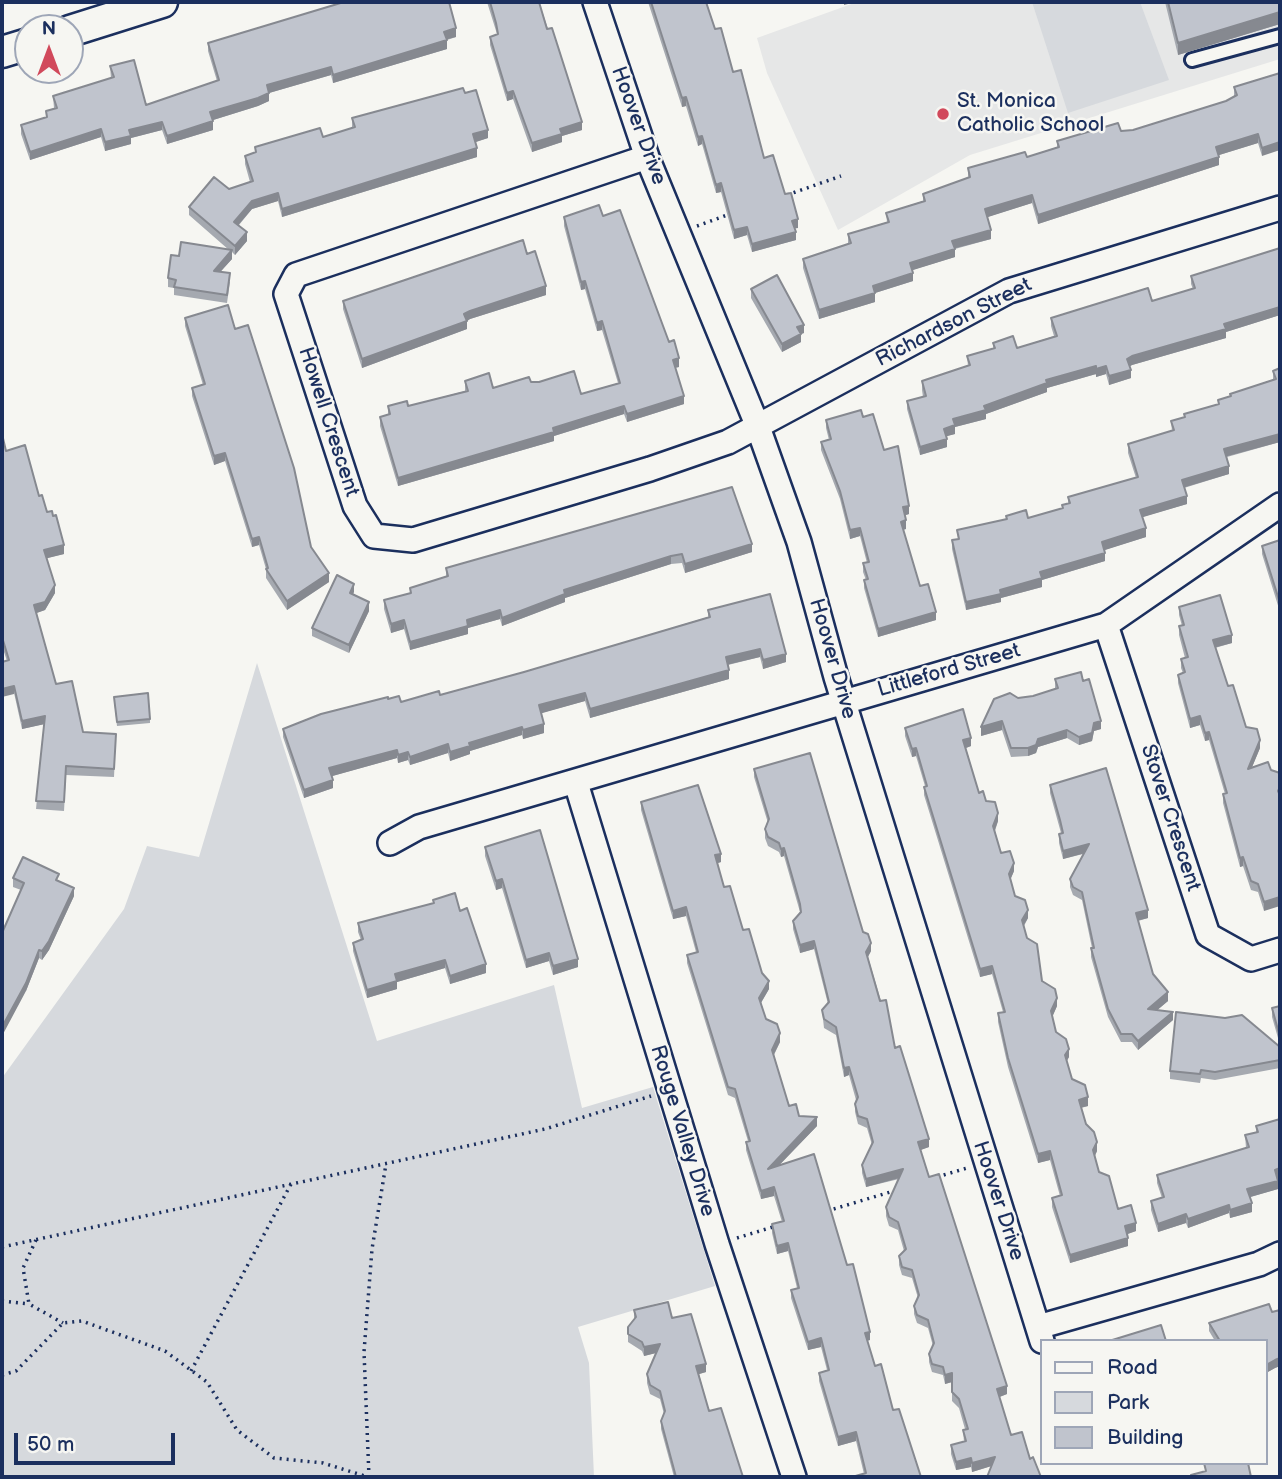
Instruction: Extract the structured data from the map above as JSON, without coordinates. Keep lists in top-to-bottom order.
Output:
{
  "streets": {
    "street": [
      "Hoover Drive",
      "Richardson Street",
      "Howell Crescent",
      "Littleford Street",
      "Stover Crescent",
      "Rouge Valley Drive"
    ]
  },
  "crossings": [
    ["Hoover Drive", "Richardson Street"],
    ["Hoover Drive", "Howell Crescent"],
    ["Hoover Drive", "Littleford Street"],
    ["Richardson Street", "Howell Crescent"],
    ["Littleford Street", "Stover Crescent"],
    ["Littleford Street", "Rouge Valley Drive"]
  ],
  "places": ["St. Monica Catholic School"],
  "legend": ["Road", "Park", "Building"],
  "scale_bar": "50 m",
  "north": "top"
}
